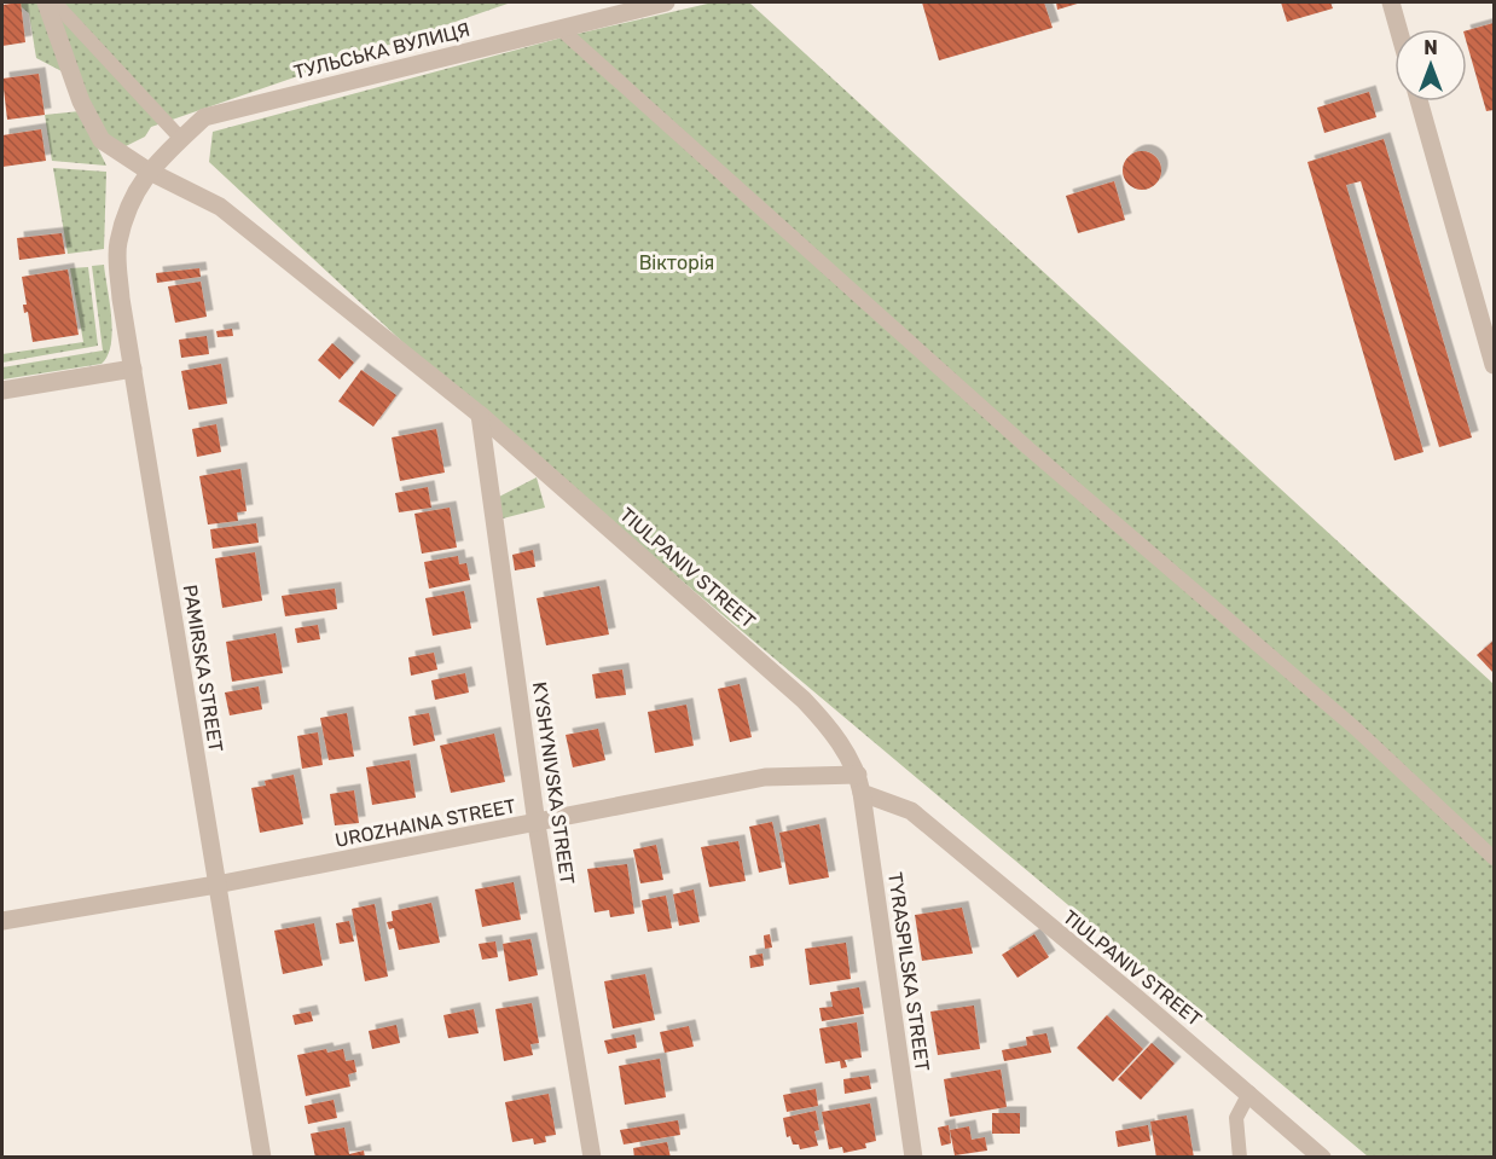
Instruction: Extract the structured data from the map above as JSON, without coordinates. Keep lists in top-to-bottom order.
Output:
{
  "streets": {
    "street": [
      "ТУЛЬСЬКА ВУЛИЦЯ",
      "TIULPANIV STREET",
      "PAMIRSKA STREET",
      "KYSHYNIVSKA STREET",
      "UROZHAINA STREET",
      "TYRASPILSKA STREET"
    ]
  },
  "crossings": [
    ["ТУЛЬСЬКА ВУЛИЦЯ", "TIULPANIV STREET"],
    ["ТУЛЬСЬКА ВУЛИЦЯ", "PAMIRSKA STREET"],
    ["TIULPANIV STREET", "KYSHYNIVSKA STREET"],
    ["TIULPANIV STREET", "UROZHAINA STREET"],
    ["TIULPANIV STREET", "TYRASPILSKA STREET"],
    ["PAMIRSKA STREET", "UROZHAINA STREET"],
    ["KYSHYNIVSKA STREET", "UROZHAINA STREET"]
  ],
  "parks": ["Вікторія"],
  "north": "top"
}
